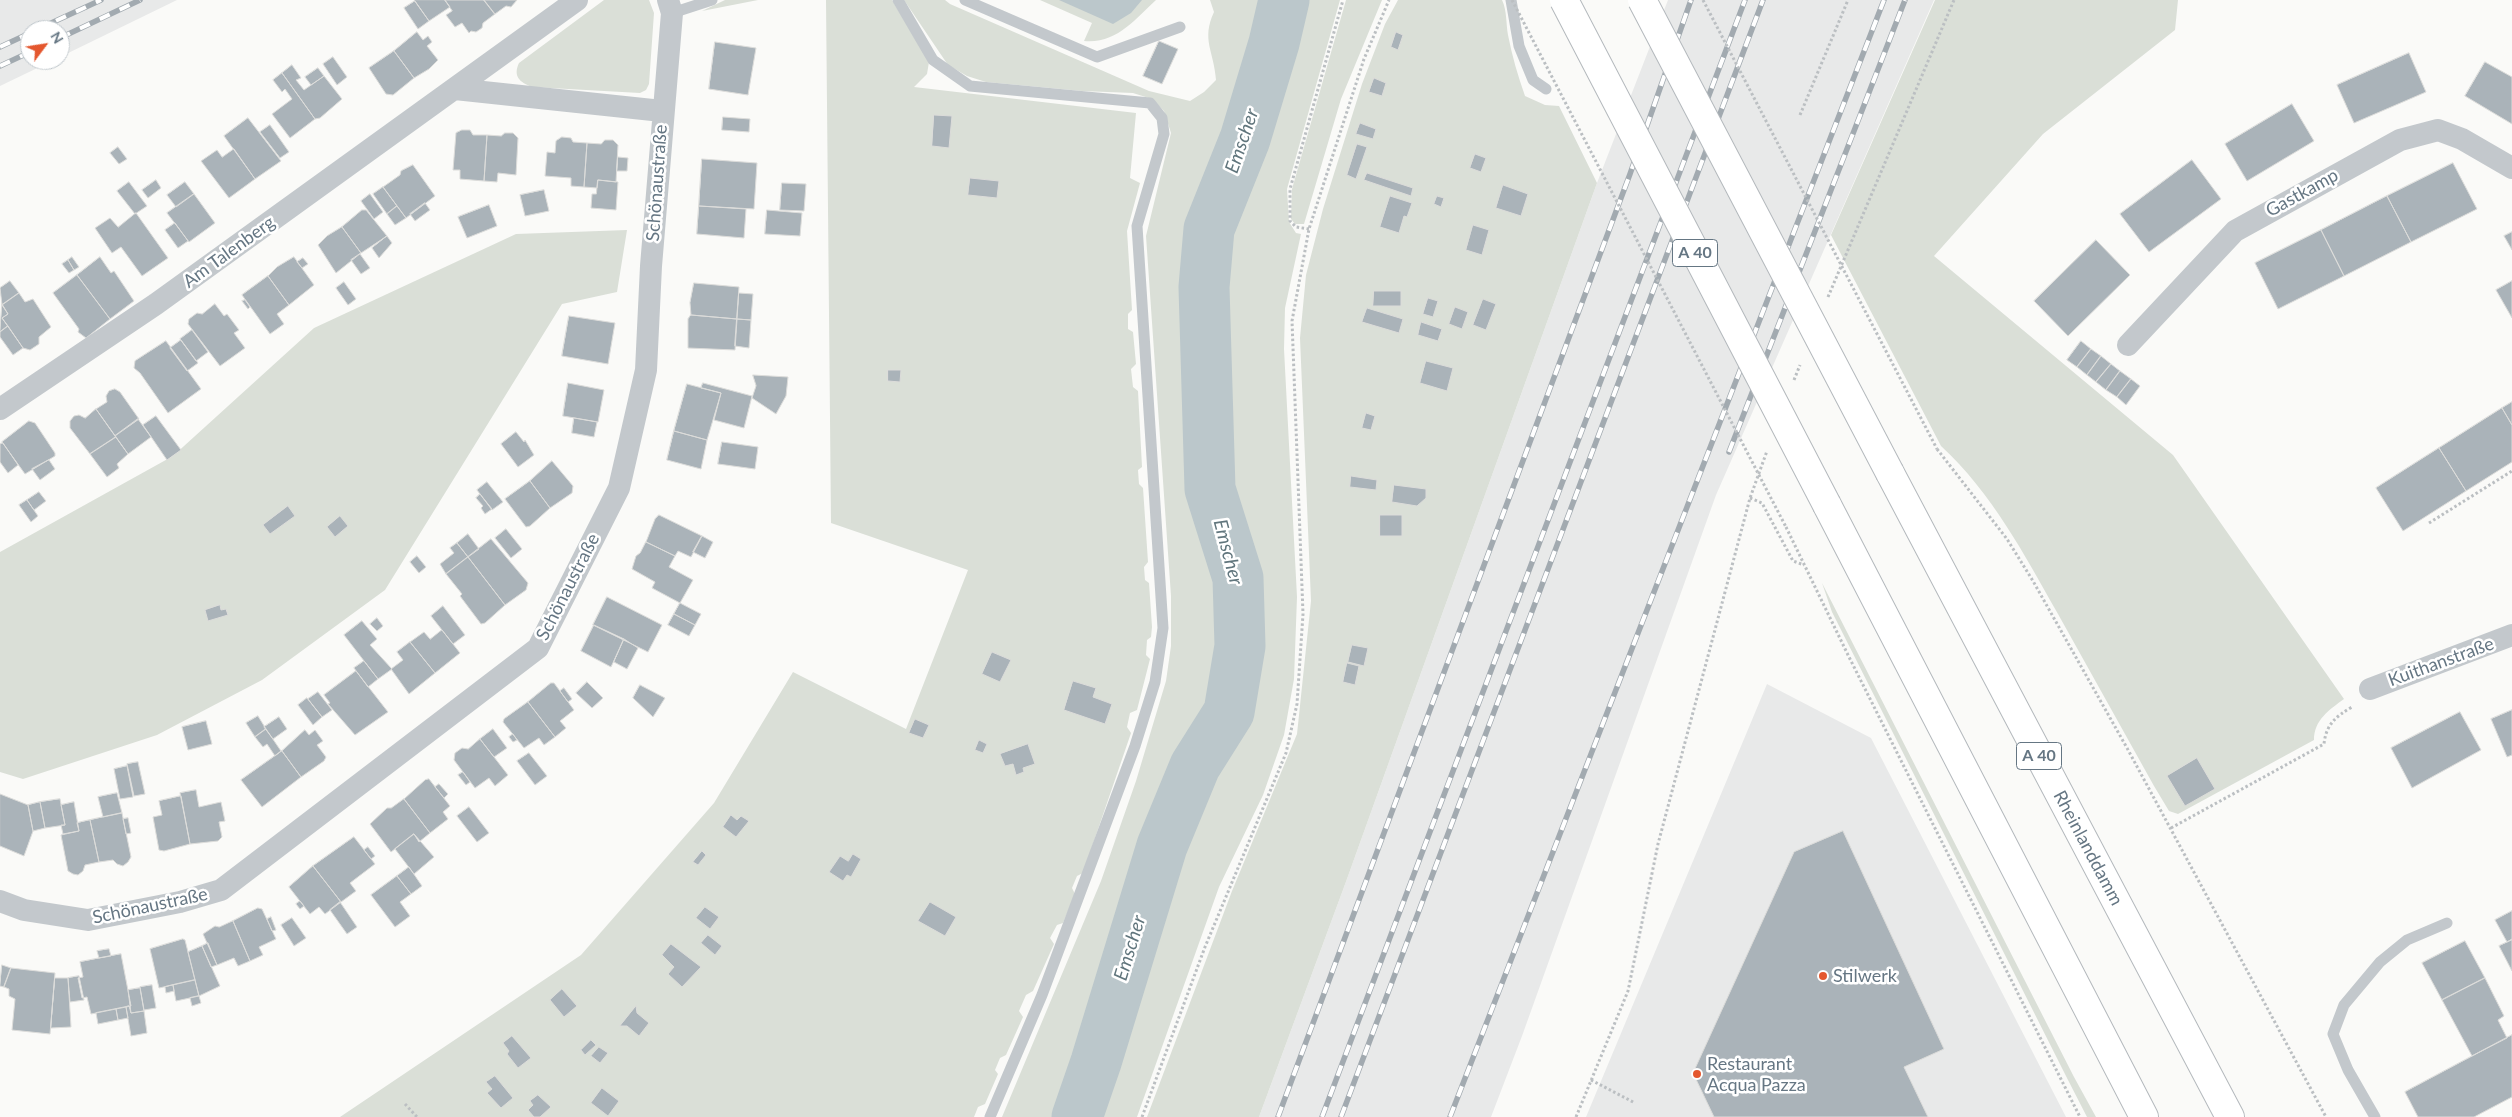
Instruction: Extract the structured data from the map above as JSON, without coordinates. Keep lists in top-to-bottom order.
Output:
{
  "streets": {
    "highway": ["A 40", "Rheinlanddamm"],
    "street": [
      "Schönaustraße",
      "Gastkamp",
      "Am Talenberg",
      "Kuithanstraße"
    ]
  },
  "water": ["Emscher"],
  "places": ["Stilwerk", "Restaurant Acqua Pazza"],
  "north": "top right"
}
